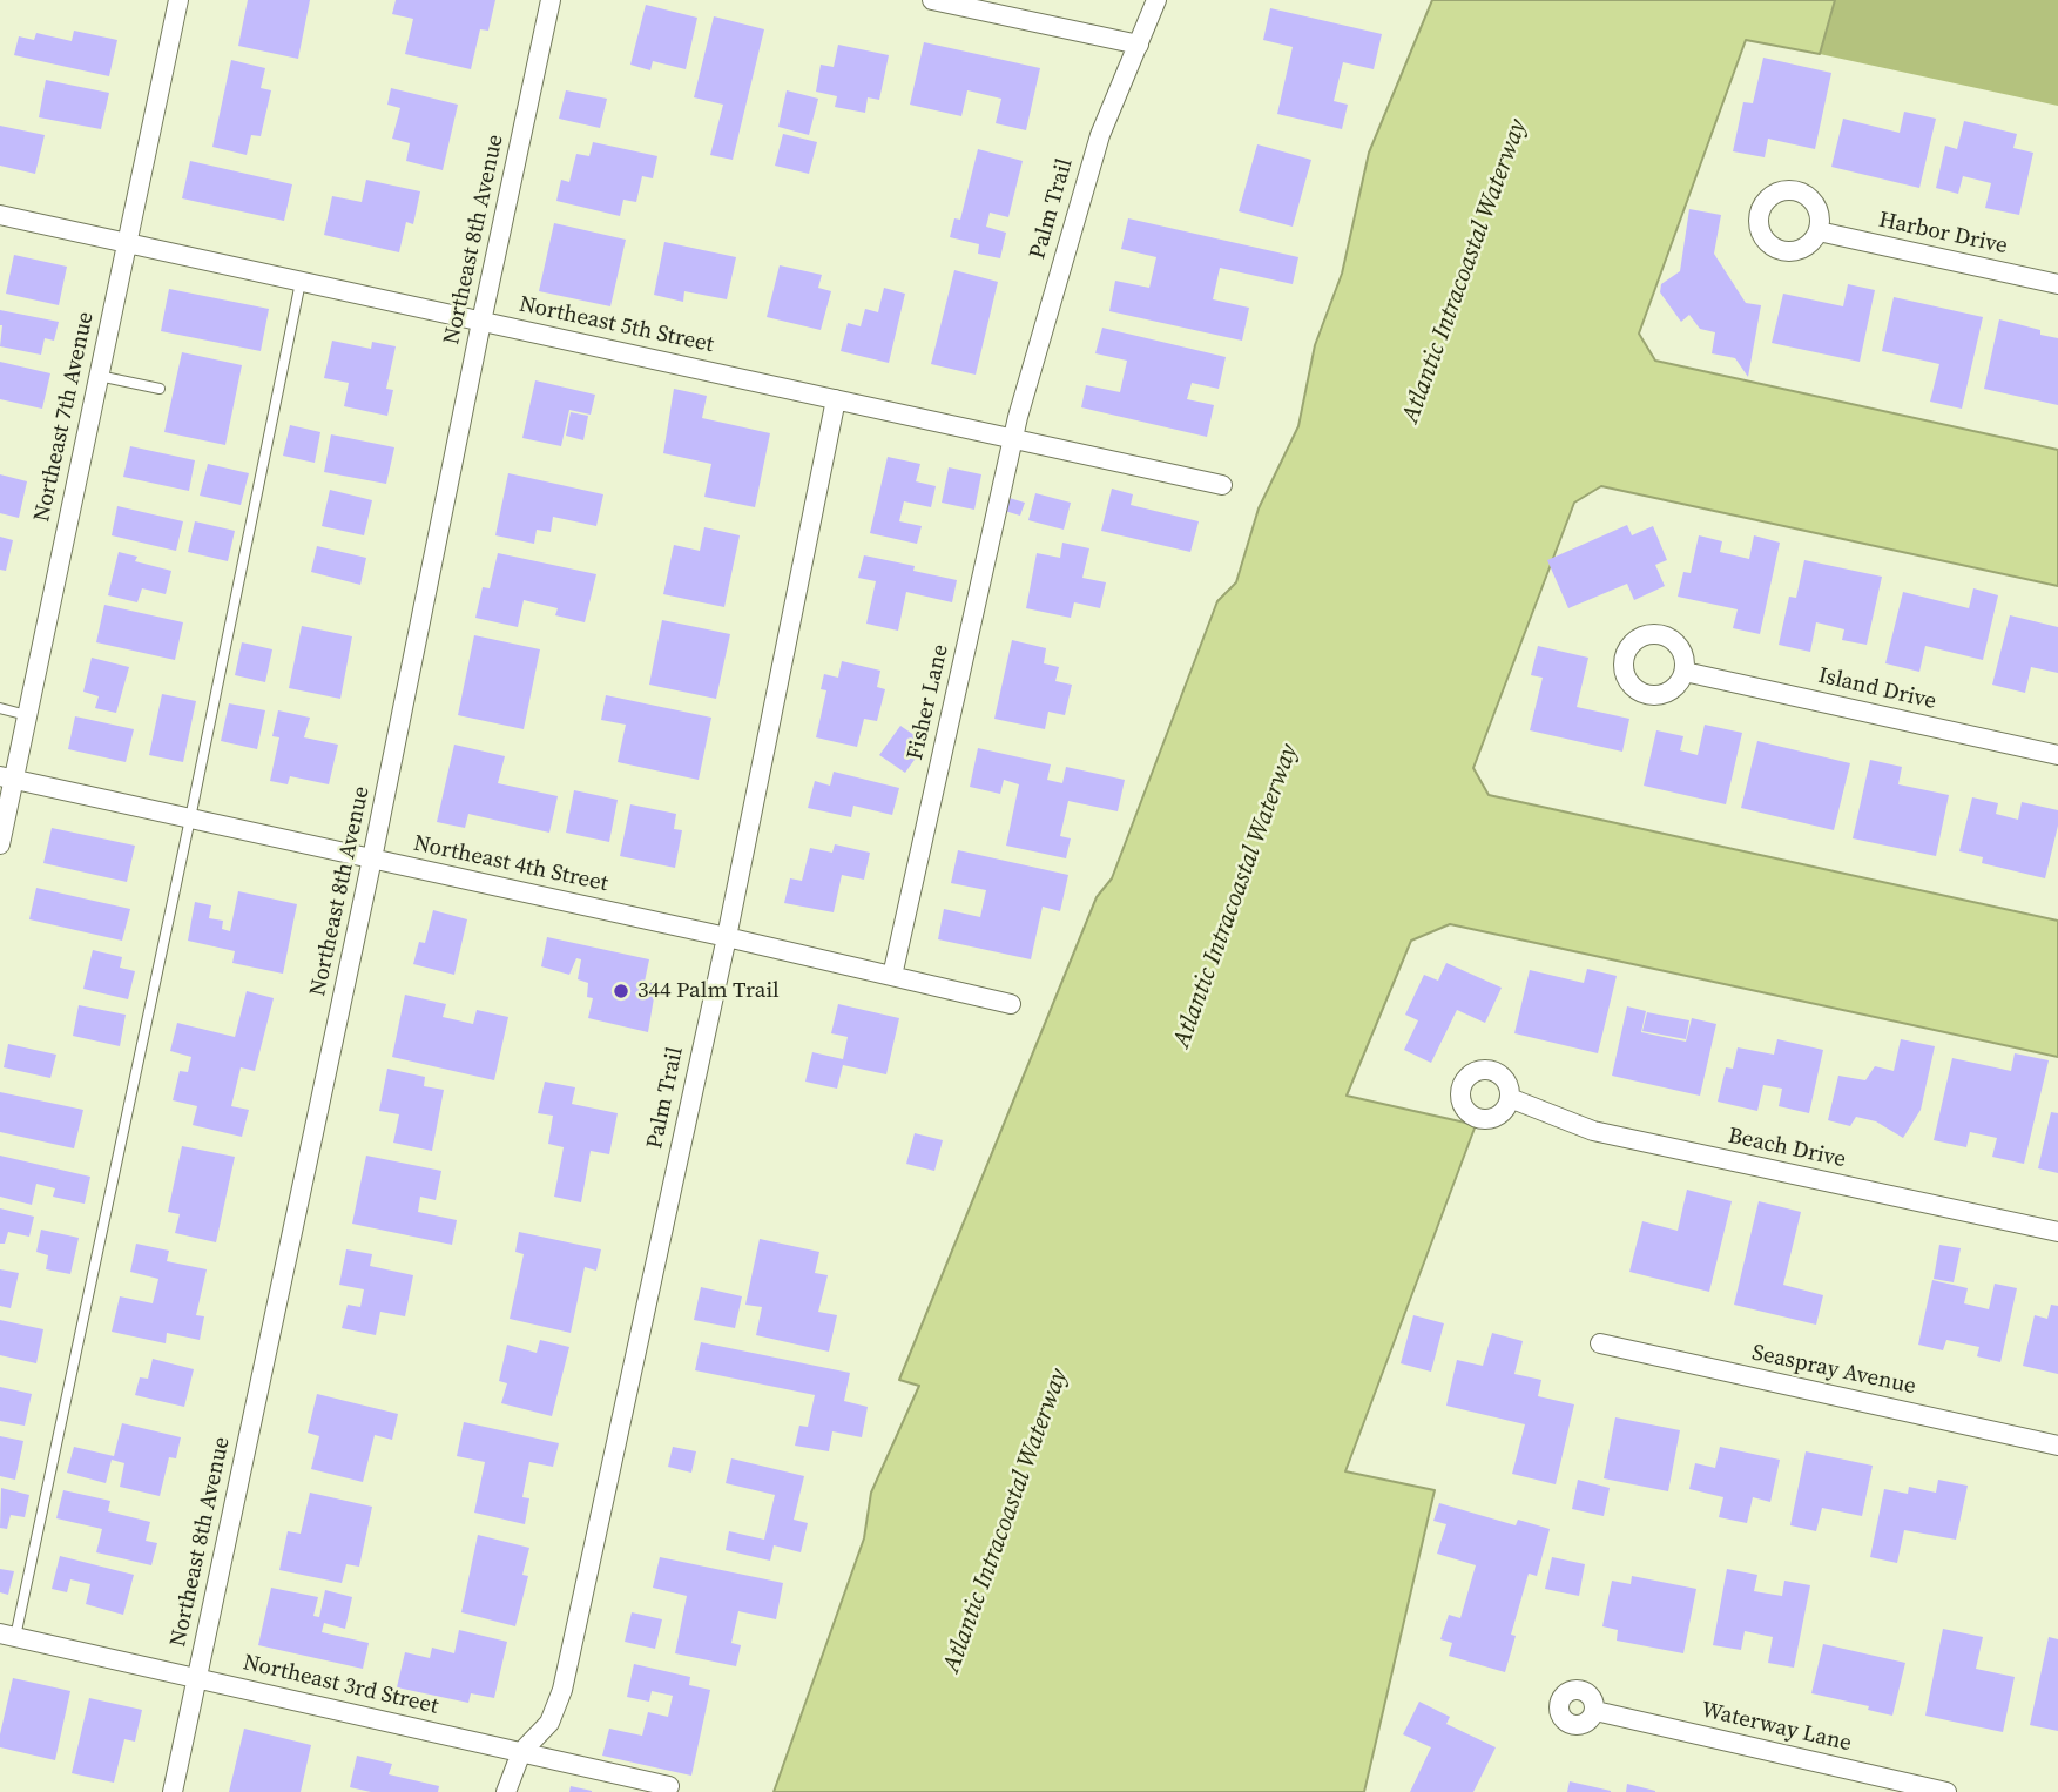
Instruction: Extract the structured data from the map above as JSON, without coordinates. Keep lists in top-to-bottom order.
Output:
{
  "streets": {
    "street": [
      "Palm Trail",
      "Harbor Drive",
      "Northeast 8th Avenue",
      "Northeast 5th Street",
      "Northeast 7th Avenue",
      "Island Drive",
      "Fisher Lane",
      "Northeast 4th Street",
      "Beach Drive",
      "Seaspray Avenue",
      "Northeast 3rd Street",
      "Waterway Lane"
    ]
  },
  "crossings": [
    ["Palm Trail", "Northeast 5th Street"],
    ["Palm Trail", "Fisher Lane"],
    ["Palm Trail", "Northeast 4th Street"],
    ["Palm Trail", "Northeast 3rd Street"],
    ["Northeast 8th Avenue", "Northeast 5th Street"],
    ["Northeast 8th Avenue", "Northeast 4th Street"],
    ["Northeast 8th Avenue", "Northeast 3rd Street"],
    ["Northeast 5th Street", "Northeast 7th Avenue"],
    ["Northeast 5th Street", "Fisher Lane"],
    ["Northeast 7th Avenue", "Northeast 4th Street"],
    ["Fisher Lane", "Northeast 4th Street"]
  ],
  "water": ["Atlantic Intracoastal Waterway"],
  "places": ["344 Palm Trail"]
}
